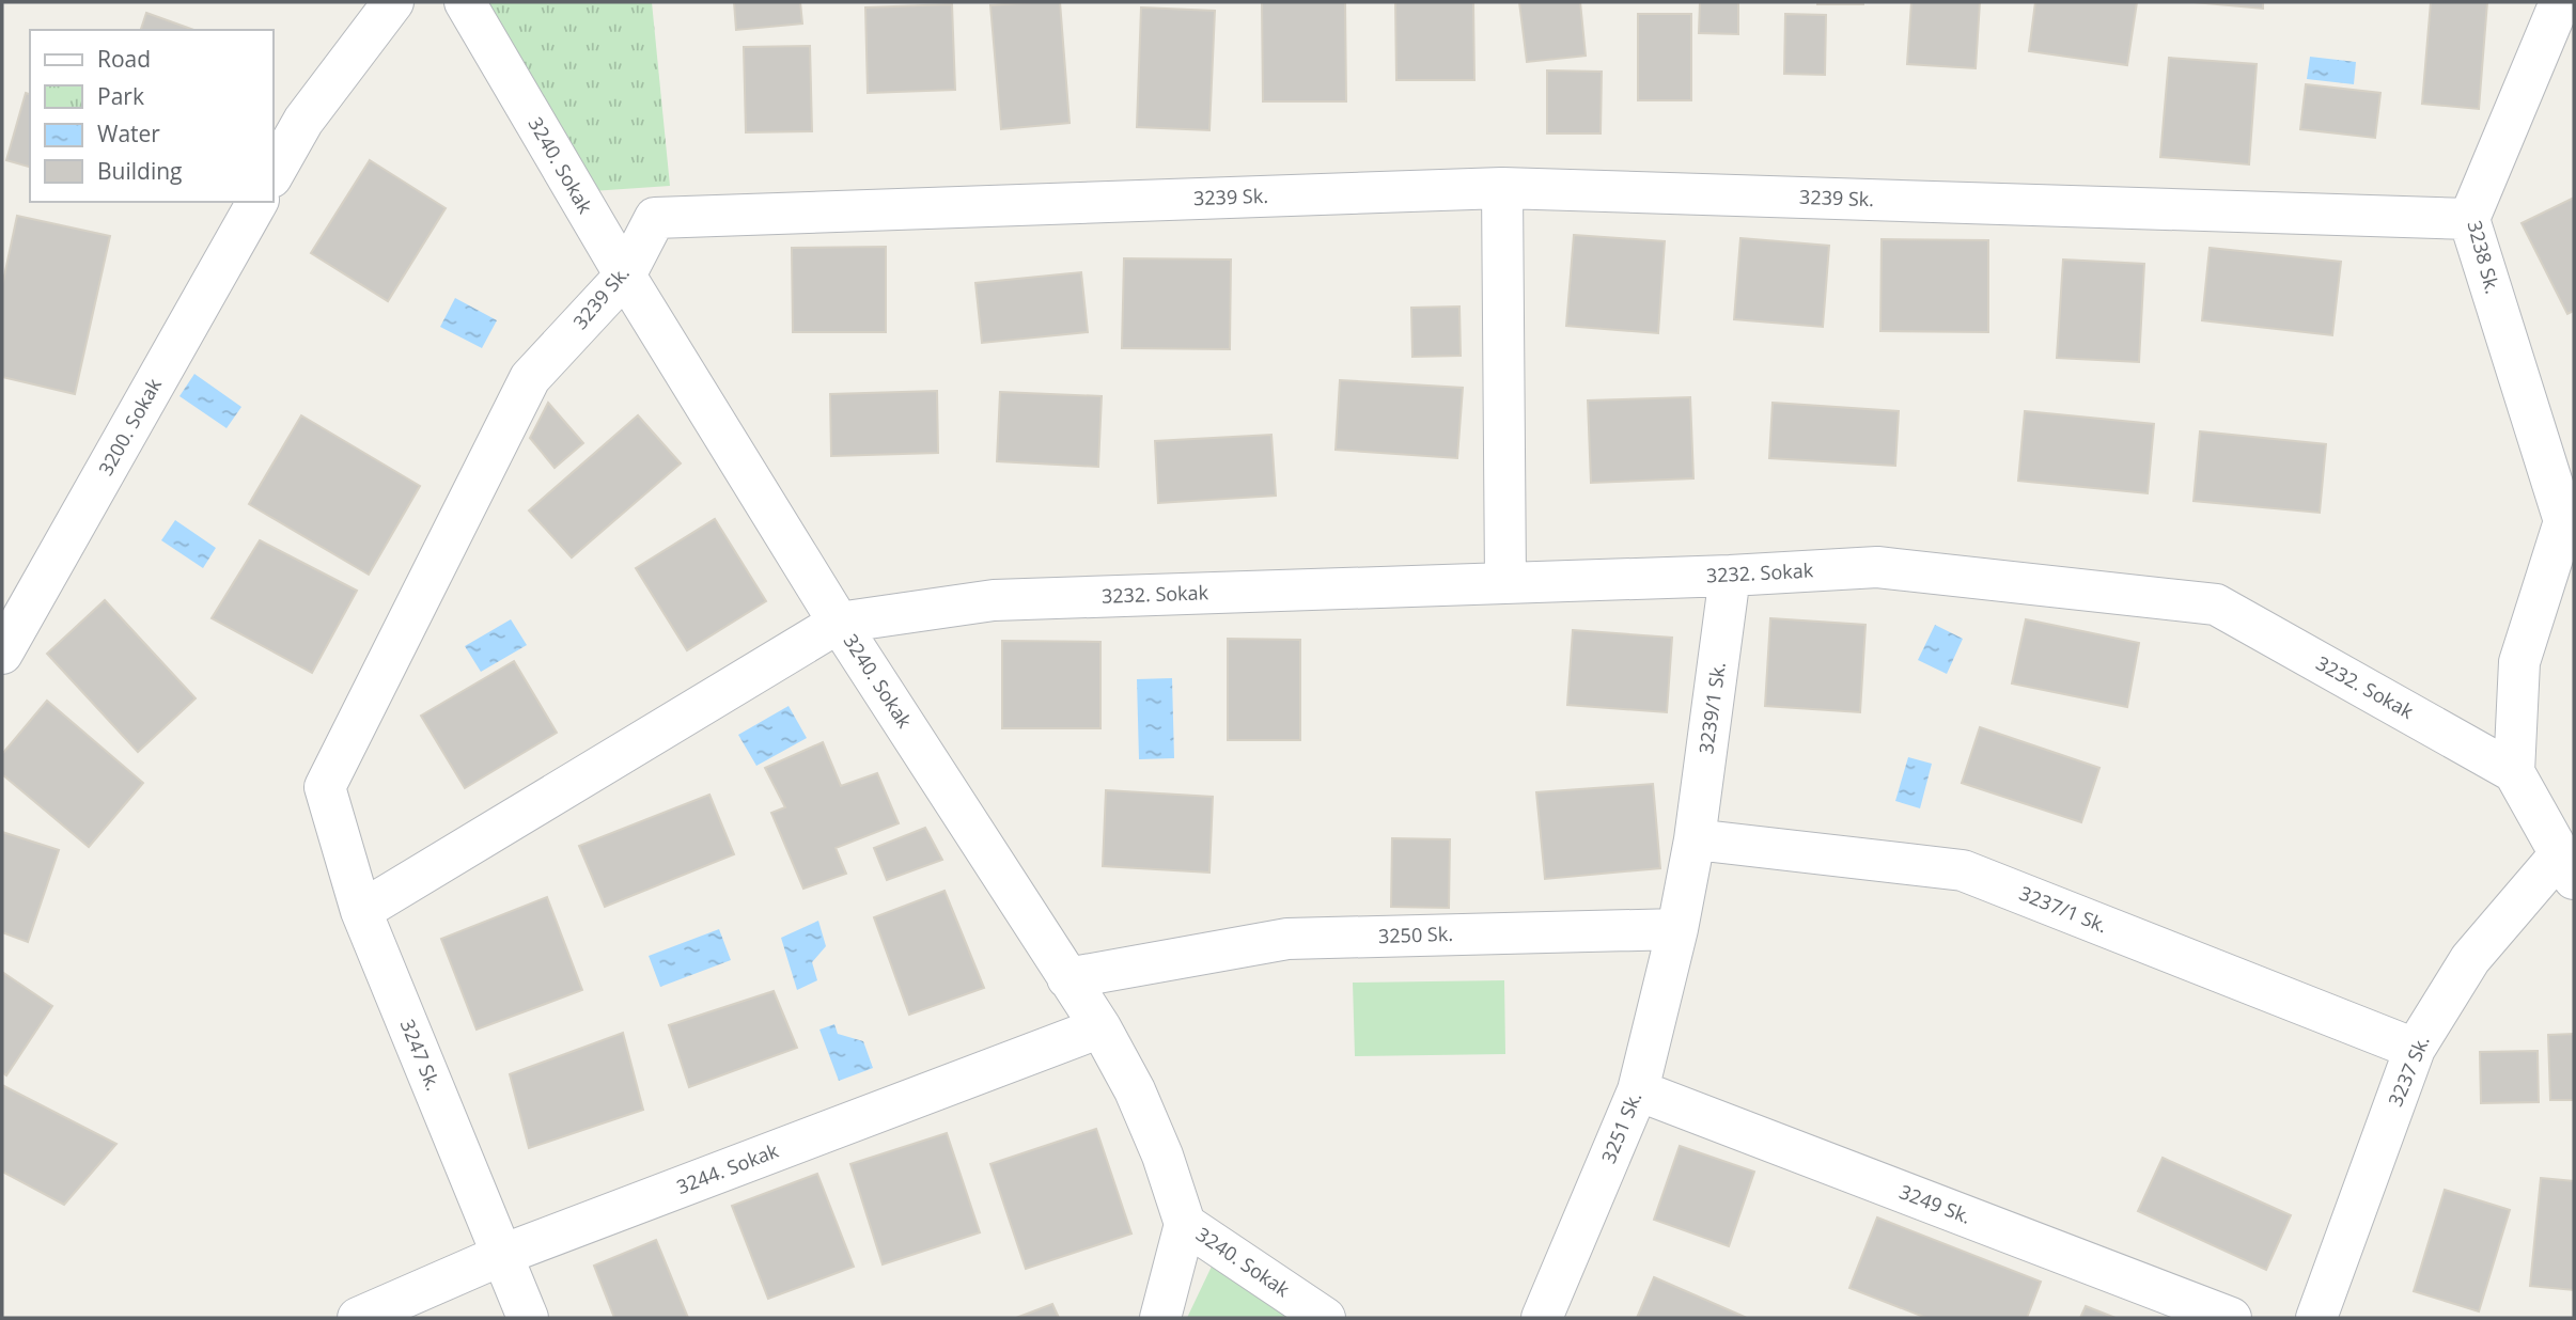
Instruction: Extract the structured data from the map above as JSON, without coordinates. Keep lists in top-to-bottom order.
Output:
{
  "streets": {
    "street": [
      "3240. Sokak",
      "3239 Sk.",
      "3238 Sk.",
      "3200. Sokak",
      "3232. Sokak",
      "3239/1 Sk.",
      "3237/1 Sk.",
      "3250 Sk.",
      "3247 Sk.",
      "3237 Sk.",
      "3251 Sk.",
      "3244. Sokak",
      "3249 Sk."
    ]
  },
  "crossings": [
    ["3240. Sokak", "3239 Sk."],
    ["3240. Sokak", "3232. Sokak"],
    ["3240. Sokak", "3250 Sk."],
    ["3240. Sokak", "3244. Sokak"],
    ["3239 Sk.", "3238 Sk."],
    ["3239 Sk.", "3247 Sk."],
    ["3238 Sk.", "3232. Sokak"],
    ["3232. Sokak", "3239/1 Sk."],
    ["3239/1 Sk.", "3237/1 Sk."],
    ["3237/1 Sk.", "3237 Sk."],
    ["3250 Sk.", "3251 Sk."],
    ["3247 Sk.", "3244. Sokak"],
    ["3251 Sk.", "3249 Sk."]
  ],
  "legend": [
    "Road",
    "Park",
    "Water",
    "Building"
  ]
}
